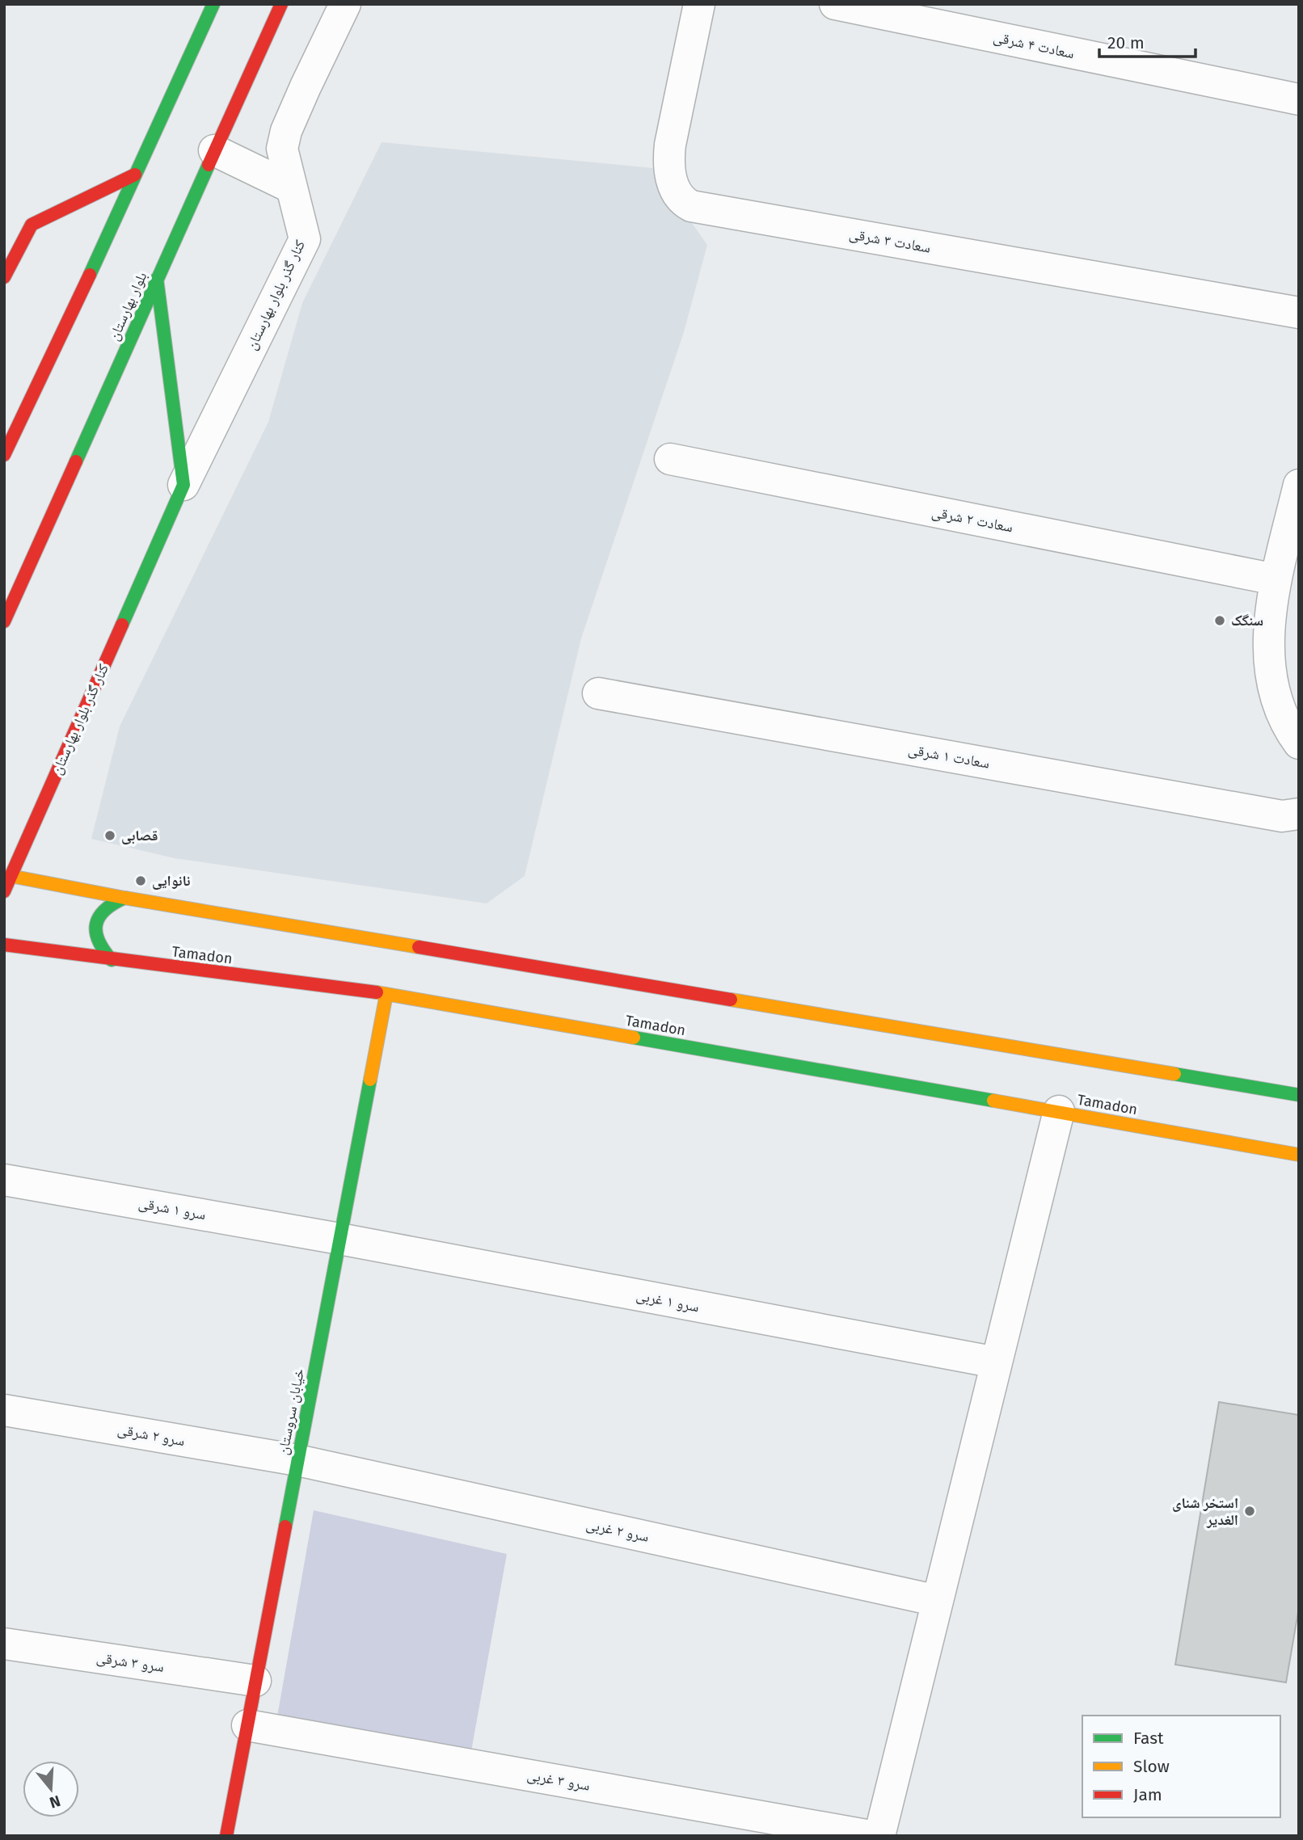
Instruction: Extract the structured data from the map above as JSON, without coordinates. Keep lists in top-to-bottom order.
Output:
{
  "streets": {
    "main road": [
      "کنار گذر بلوار بهارستان",
      "بلوار بهارستان",
      "Tamadon",
      "خیابان سروستان"
    ],
    "street": [
      "سعادت ۴ شرقی",
      "سعادت ۳ شرقی",
      "سعادت ۲ شرقی",
      "سعادت ۱ شرقی",
      "سرو ۱ شرقی",
      "سرو ۱ غربی",
      "سرو ۲ شرقی",
      "سرو ۲ غربی",
      "سرو ۳ شرقی",
      "سرو ۳ غربی"
    ]
  },
  "crossings": [
    ["Tamadon", "خیابان سروستان"],
    ["سرو ۱ شرقی", "سرو ۱ غربی"],
    ["سرو ۱ شرقی", "خیابان سروستان"],
    ["سرو ۱ غربی", "خیابان سروستان"],
    ["خیابان سروستان", "سرو ۲ شرقی"],
    ["خیابان سروستان", "سرو ۲ غربی"],
    ["خیابان سروستان", "سرو ۳ شرقی"],
    ["خیابان سروستان", "سرو ۳ غربی"],
    ["سرو ۲ شرقی", "سرو ۲ غربی"]
  ],
  "places": [
    "سنگک",
    "قصابی",
    "نانوایی",
    "استخر شنای الغدیر"
  ],
  "legend": ["Fast", "Slow", "Jam"],
  "scale_bar": "20 m",
  "north": "bottom"
}
